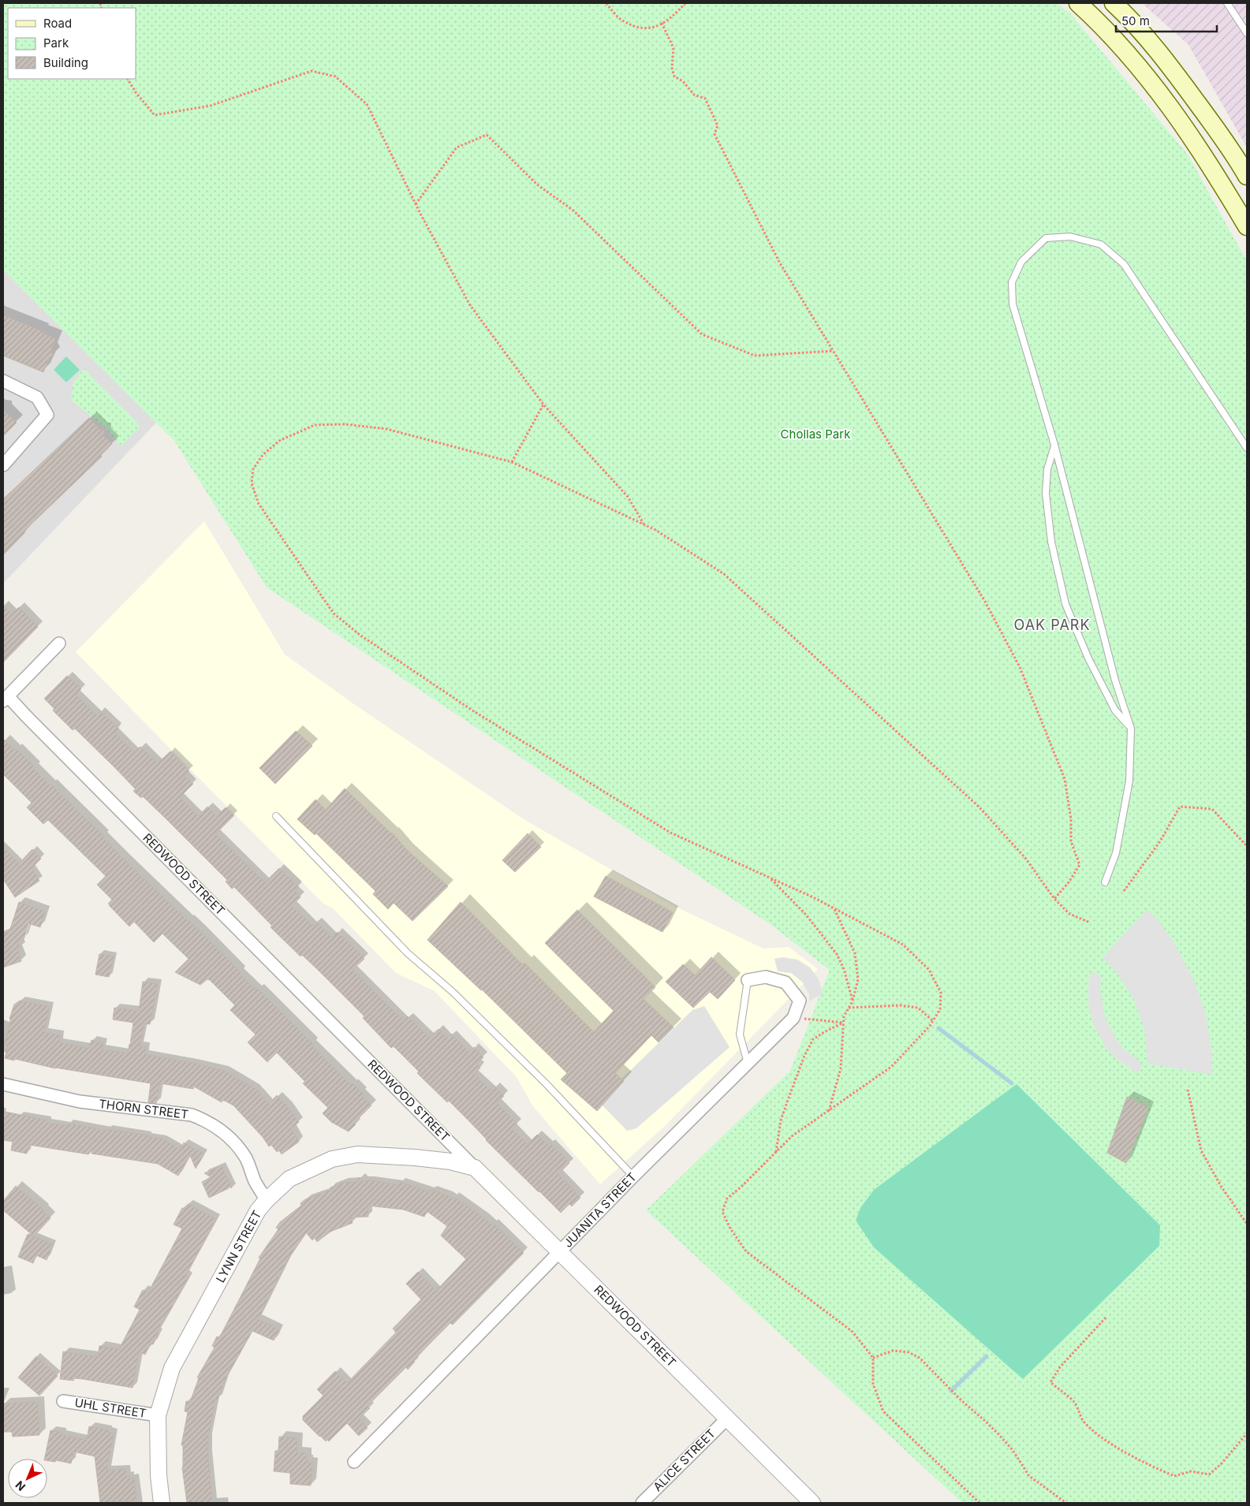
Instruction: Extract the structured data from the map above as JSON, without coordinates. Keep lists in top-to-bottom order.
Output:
{
  "streets": {
    "street": [
      "REDWOOD STREET",
      "THORN STREET",
      "JUANITA STREET",
      "LYNN STREET",
      "UHL STREET",
      "ALICE STREET"
    ]
  },
  "crossings": [
    ["REDWOOD STREET", "JUANITA STREET"],
    ["REDWOOD STREET", "LYNN STREET"],
    ["REDWOOD STREET", "ALICE STREET"],
    ["THORN STREET", "LYNN STREET"],
    ["LYNN STREET", "UHL STREET"]
  ],
  "districts": ["OAK PARK"],
  "parks": ["Chollas Park"],
  "legend": ["Road", "Park", "Building"],
  "scale_bar": "50 m",
  "north": "bottom left"
}
